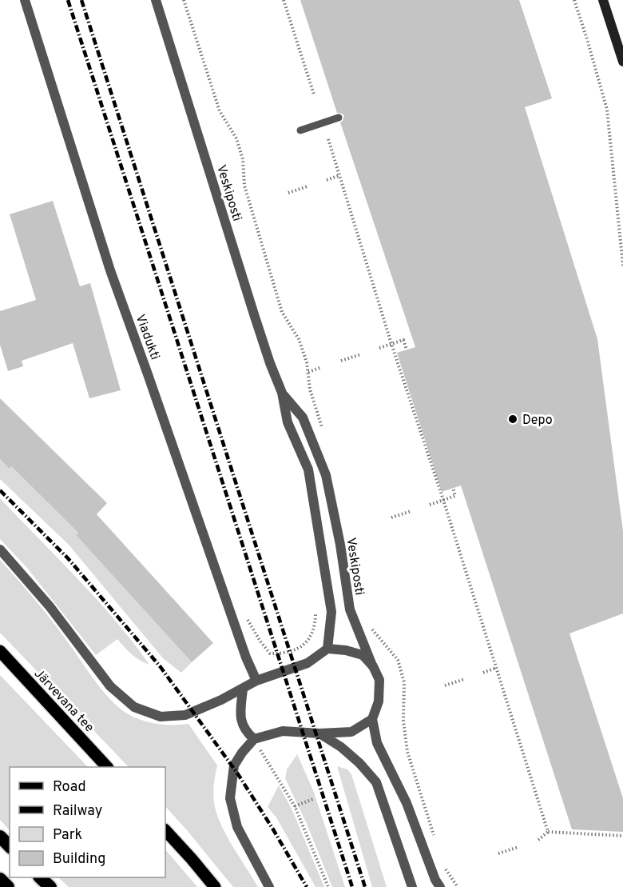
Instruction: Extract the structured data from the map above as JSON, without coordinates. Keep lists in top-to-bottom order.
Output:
{
  "streets": {
    "main road": ["Järvevana tee"],
    "street": ["Veskiposti", "Viadukti"]
  },
  "places": ["Depo"],
  "legend": [
    "Road",
    "Railway",
    "Park",
    "Building"
  ]
}
